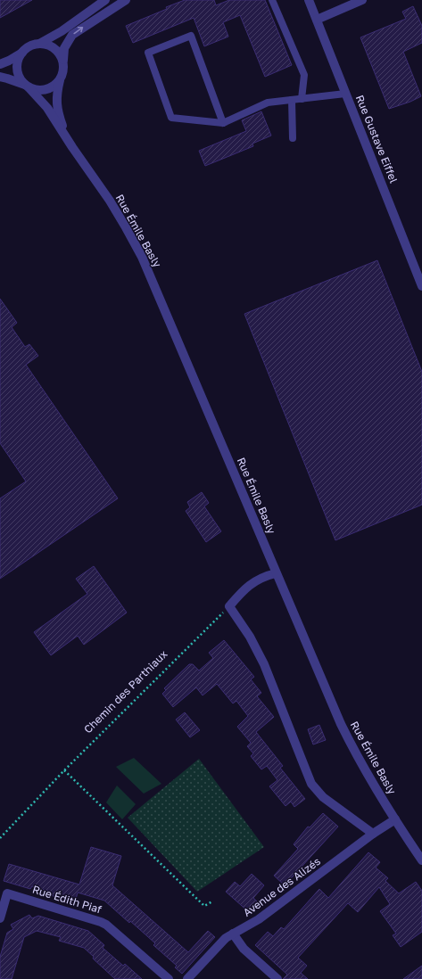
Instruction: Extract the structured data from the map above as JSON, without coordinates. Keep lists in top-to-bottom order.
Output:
{
  "streets": {
    "street": [
      "Rue Gustave Eiffel",
      "Rue Émile Basly",
      "Avenue des Alizés",
      "Rue Édith Piaf"
    ],
    "path": ["Chemin des Parthiaux"]
  },
  "crossings": [
    ["Rue Émile Basly", "Avenue des Alizés"]
  ]
}
